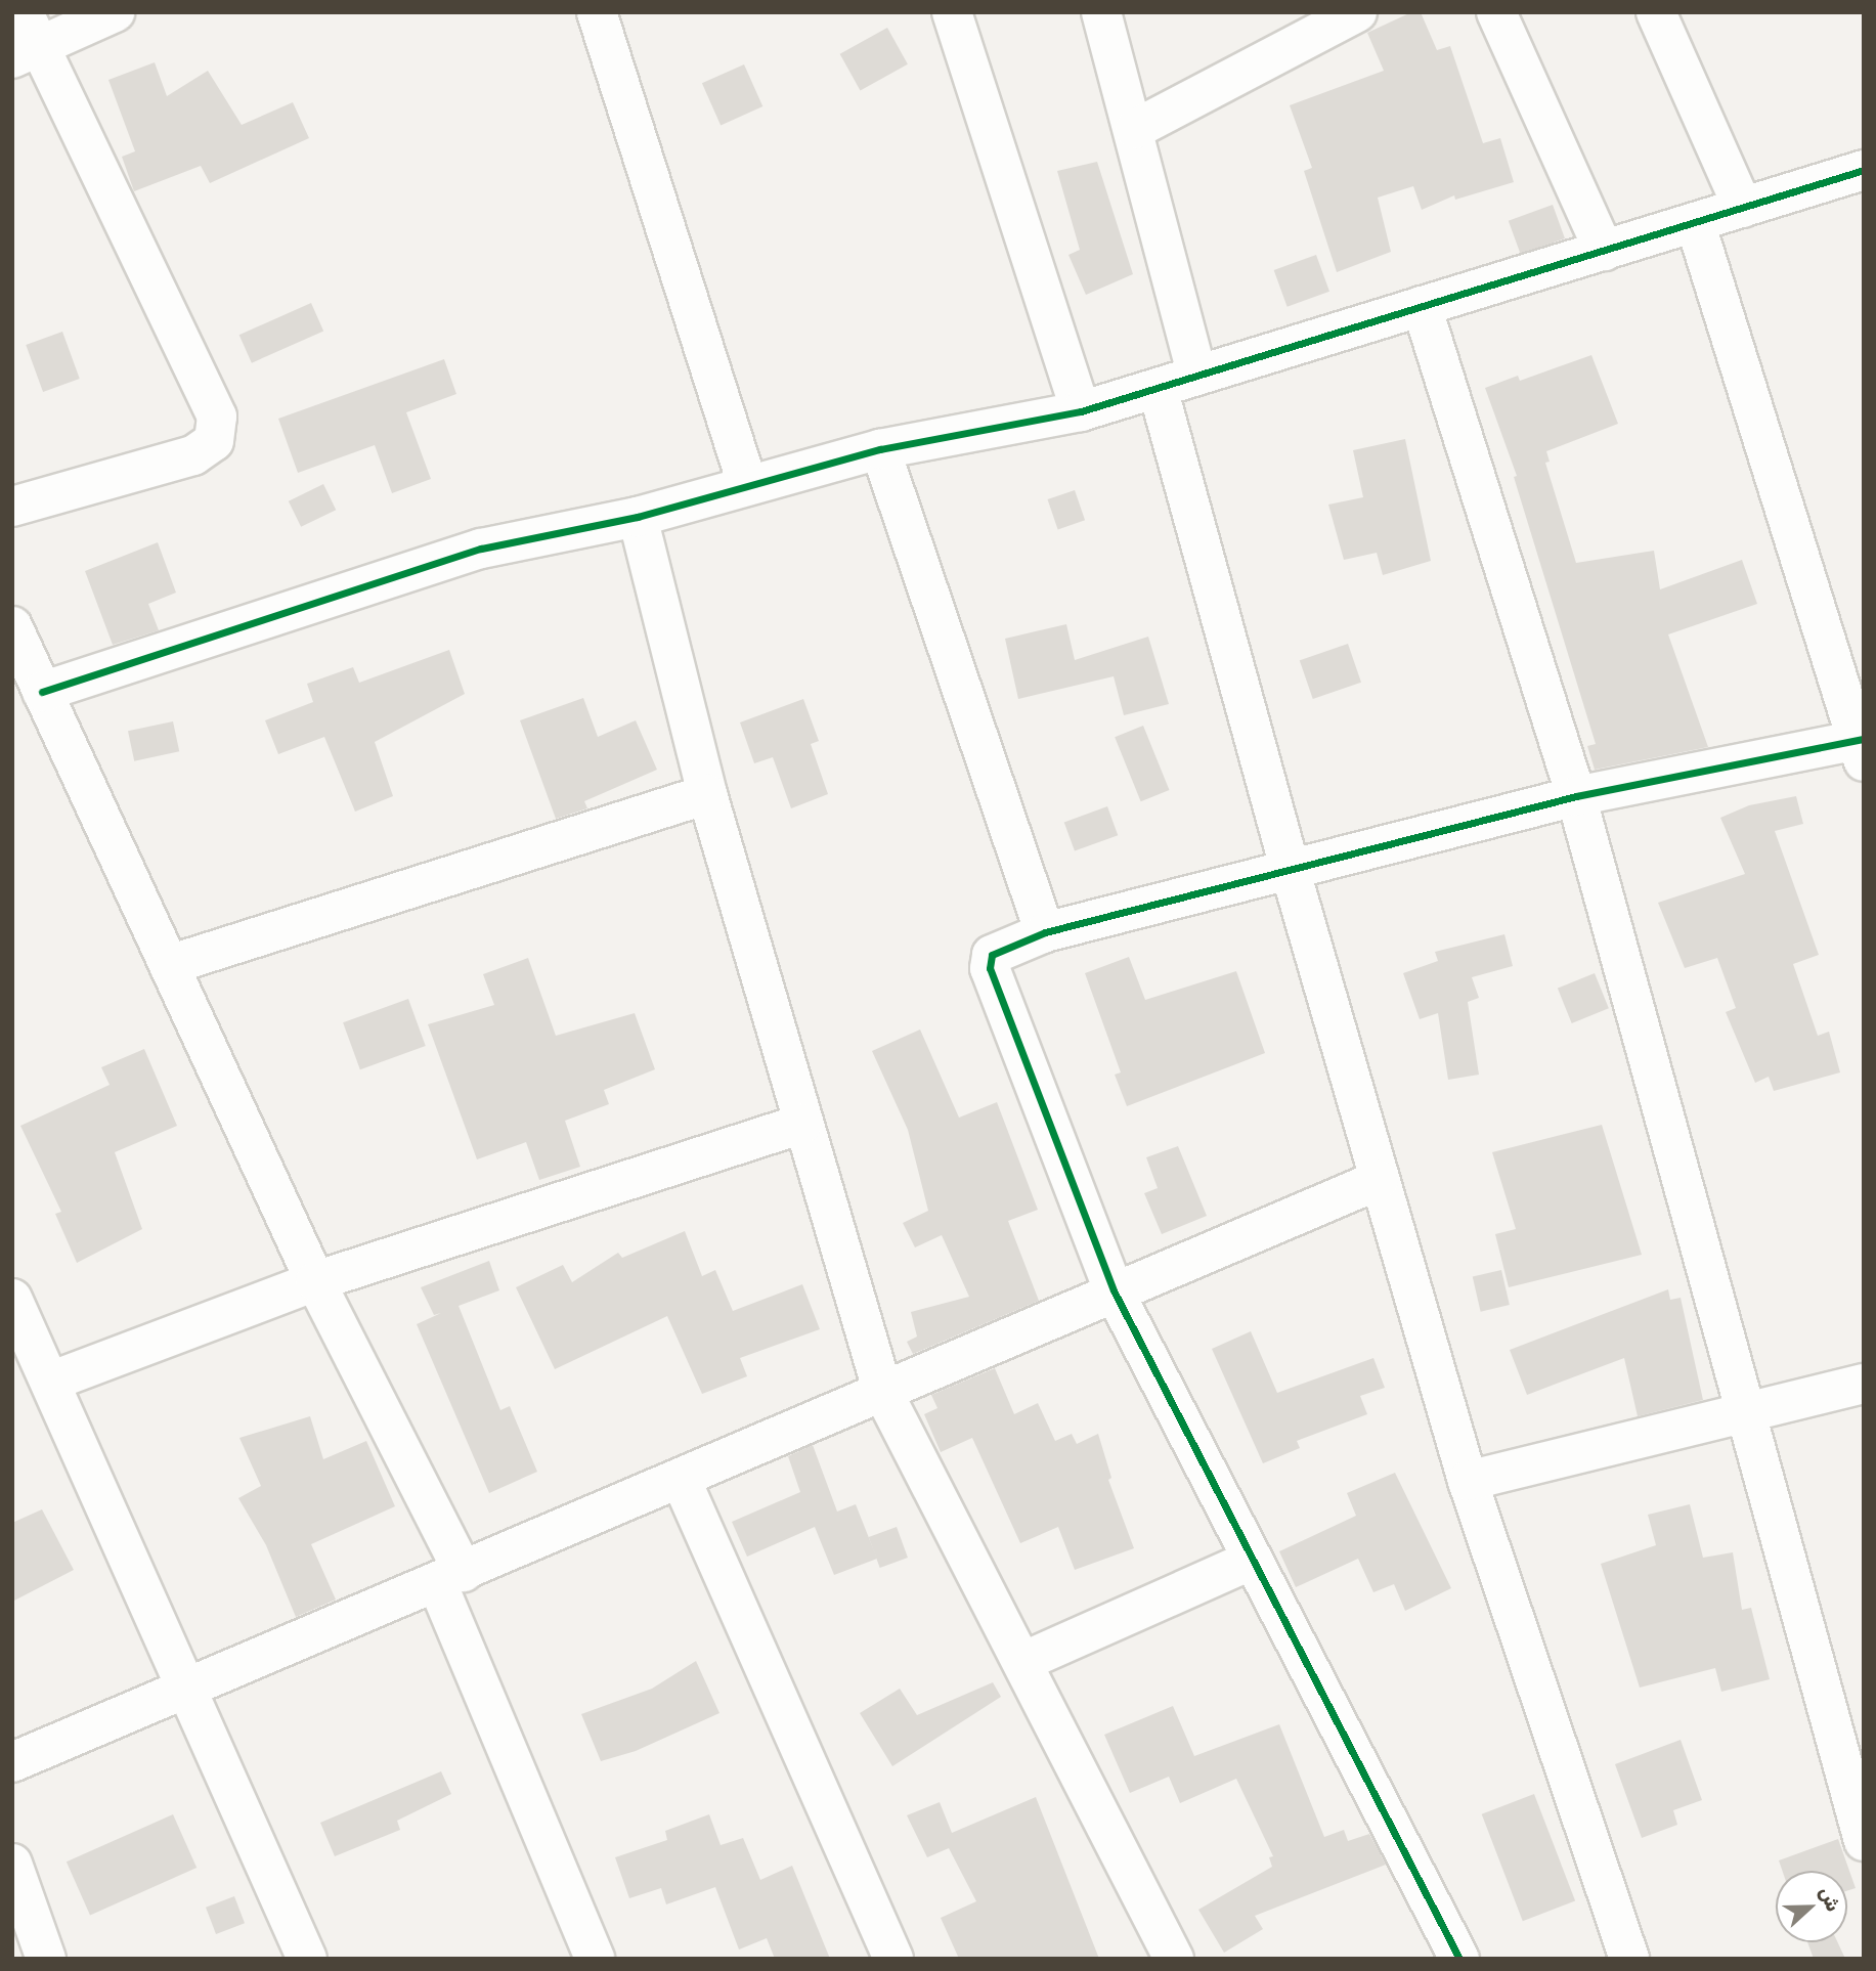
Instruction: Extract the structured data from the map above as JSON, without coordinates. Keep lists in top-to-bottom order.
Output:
{
  "north": "right"
}
